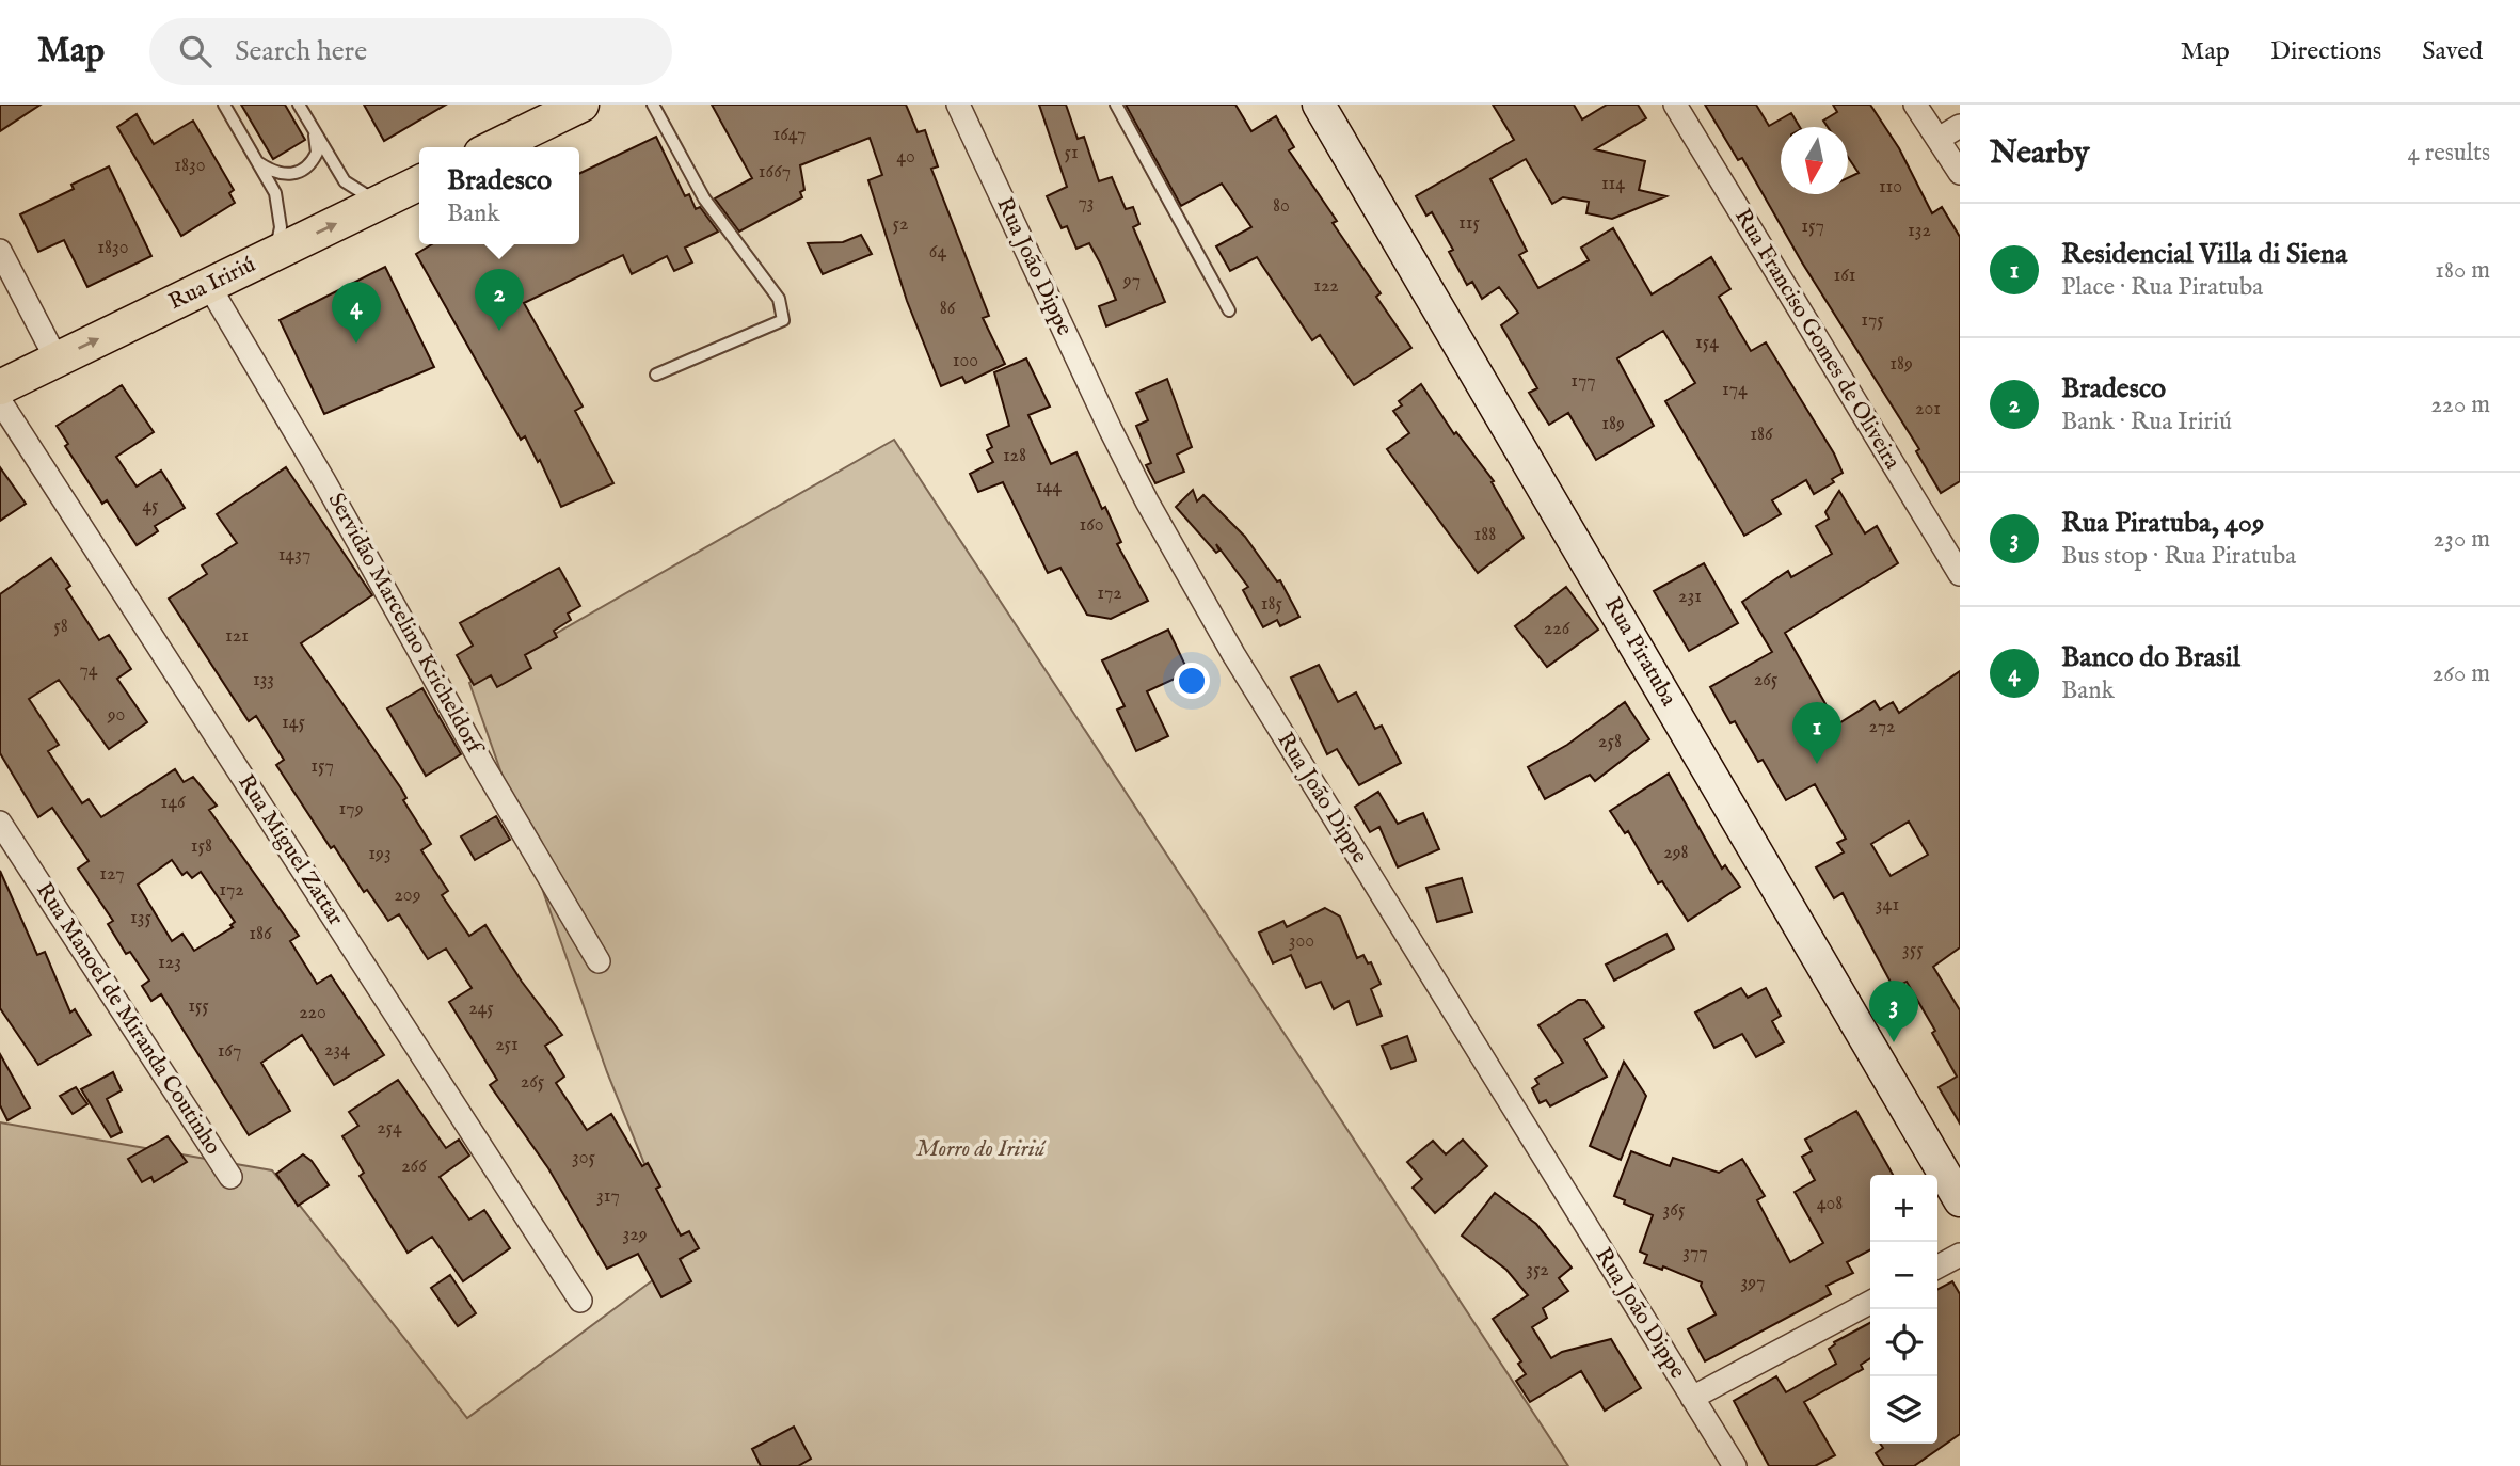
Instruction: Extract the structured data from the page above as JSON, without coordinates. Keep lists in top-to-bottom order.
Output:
{
  "streets": {
    "main road": ["Rua Iririú", "Rua Piratuba"],
    "street": [
      "Rua João Dippe",
      "Rua Franciso Gomes de Oliveira",
      "Servidão Marcelino Kricheldorf",
      "Rua Miguel Zattar",
      "Rua Manoel de Miranda Coutinho"
    ]
  },
  "crossings": [
    ["Rua Iririú", "Servidão Marcelino Kricheldorf"]
  ],
  "one_way": ["Rua Iririú"],
  "parks": ["Morro do Iririú"],
  "house_numbers": [
    "1647",
    "51",
    "40",
    "1830",
    "1667",
    "114",
    "110",
    "73",
    "80",
    "115",
    "52",
    "157",
    "132",
    "1830",
    "64",
    "161",
    "97",
    "122",
    "86",
    "175",
    "154",
    "100",
    "189",
    "177",
    "174",
    "201",
    "189",
    "186",
    "128",
    "144",
    "45",
    "160",
    "188",
    "1437",
    "172",
    "231",
    "185",
    "58",
    "226",
    "121",
    "74",
    "133",
    "265",
    "90",
    "145",
    "272",
    "258",
    "157",
    "146",
    "179",
    "158",
    "298",
    "193",
    "127",
    "172",
    "209",
    "341",
    "135",
    "186",
    "300",
    "355",
    "123",
    "155",
    "245",
    "220",
    "251",
    "234",
    "167",
    "265",
    "254",
    "305",
    "266",
    "317",
    "408",
    "365",
    "329",
    "377",
    "352",
    "397"
  ],
  "north": "bottom",
  "page": {
    "header": "Map",
    "search": "Search here",
    "nav": ["Map", "Directions", "Saved"],
    "heading": ["Nearby", "4 results"],
    "popup": ["Bradesco", "Bank"],
    "list": [
      {
        "mark": "1",
        "name": "Residencial Villa di Siena",
        "note": "Place · Rua Piratuba",
        "value": "180 m"
      },
      {
        "mark": "2",
        "name": "Bradesco",
        "note": "Bank · Rua Iririú",
        "value": "220 m"
      },
      {
        "mark": "3",
        "name": "Rua Piratuba, 409",
        "note": "Bus stop · Rua Piratuba",
        "value": "230 m"
      },
      {
        "mark": "4",
        "name": "Banco do Brasil",
        "note": "Bank",
        "value": "260 m"
      }
    ],
    "pins": [
      "2",
      "4",
      "1",
      "3"
    ],
    "map_buttons": ["+", "−"]
  }
}
